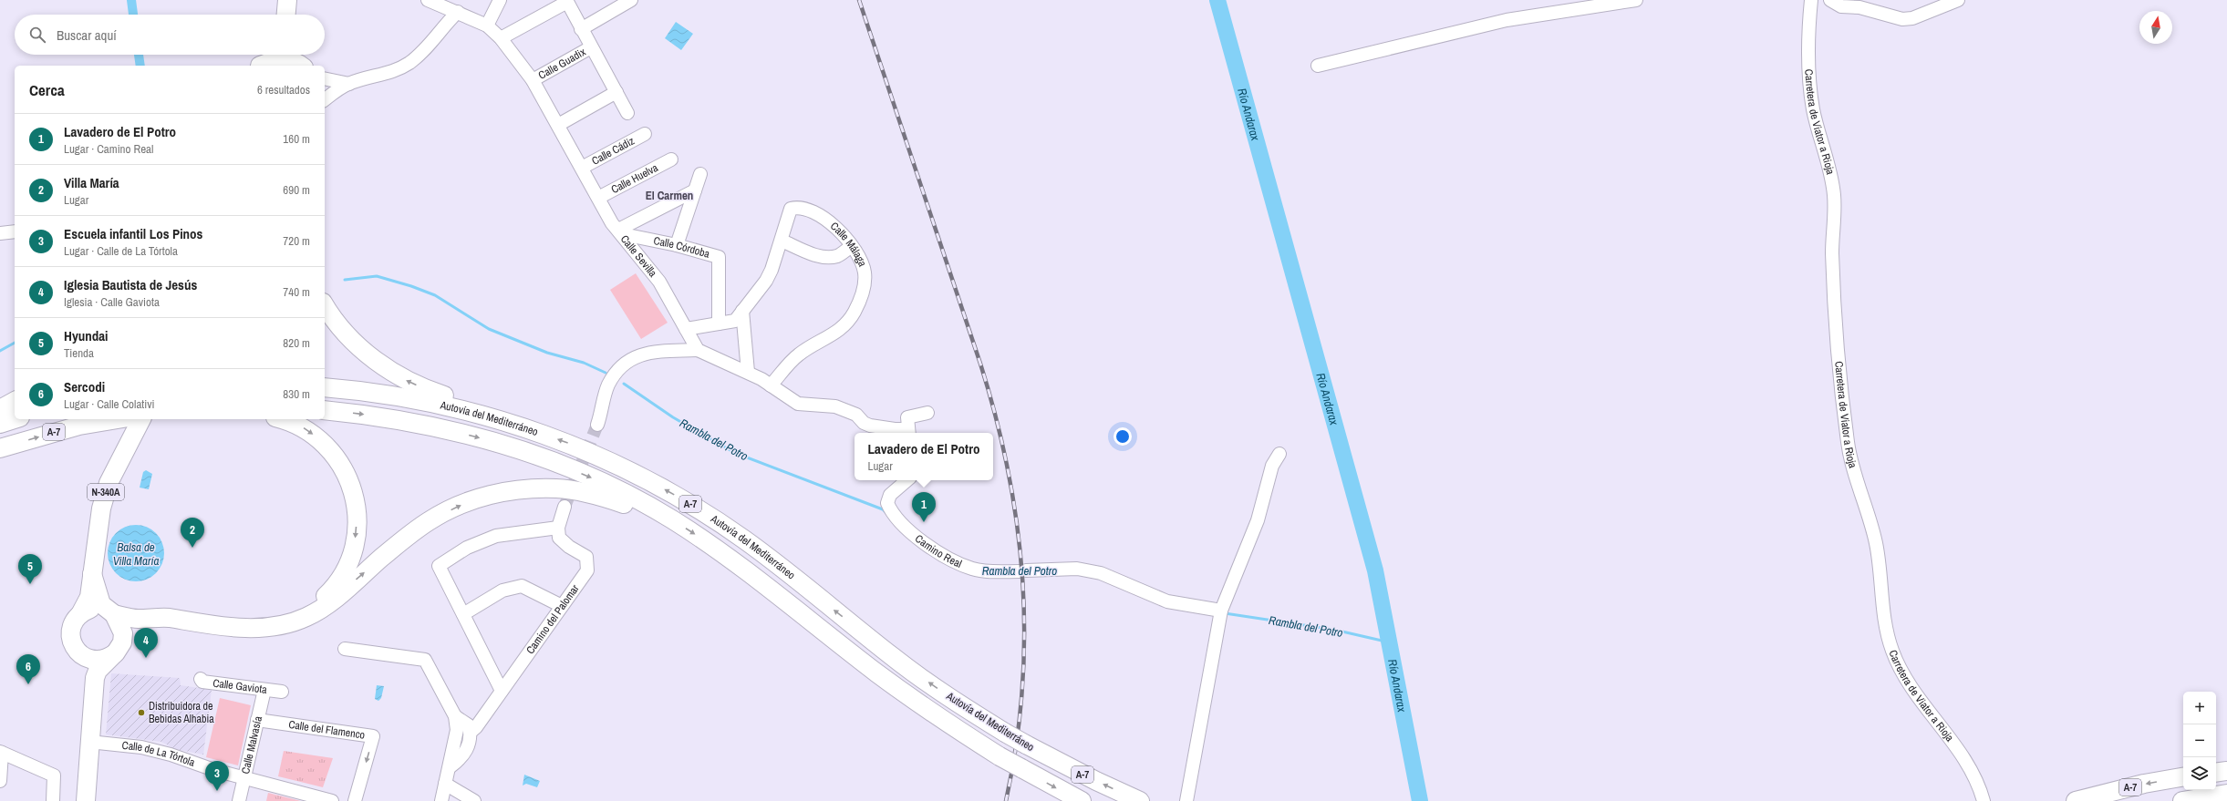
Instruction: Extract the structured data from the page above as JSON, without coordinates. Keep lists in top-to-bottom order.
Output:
{
  "streets": {
    "highway": ["Autovía del Mediterráneo", "A-7", "N-340A"],
    "street": [
      "Calle Guadix",
      "Carretera de Viator a Rioja",
      "Calle Cádiz",
      "Calle Huelva",
      "Calle Málaga",
      "Calle Córdoba",
      "Calle Sevilla",
      "Camino Real",
      "Camino del Palomar",
      "Calle Gaviota",
      "Calle del Flamenco",
      "Calle Malvasía",
      "Calle de La Tórtola"
    ]
  },
  "crossings": [
    ["Calle Guadix", "Calle Sevilla"],
    ["Calle Cádiz", "Calle Sevilla"],
    ["Calle Huelva", "Calle Sevilla"],
    ["Calle Málaga", "Calle Córdoba"],
    ["Calle Málaga", "Calle Sevilla"],
    ["Calle Córdoba", "Calle Sevilla"],
    ["N-340A", "Calle de La Tórtola"],
    ["Calle Gaviota", "Calle Malvasía"],
    ["Calle del Flamenco", "Calle Malvasía"],
    ["Calle Malvasía", "Calle de La Tórtola"]
  ],
  "districts": ["El Carmen"],
  "water": ["Río Andarax", "Rambla del Potro", "Balsa de Villa María"],
  "places": ["Distribuidora de Bebidas Alhabia"],
  "north": "top",
  "page": {
    "search": "Buscar aquí",
    "heading": ["Cerca", "6 resultados"],
    "list": [
      {
        "mark": "1",
        "name": "Lavadero de El Potro",
        "note": "Lugar · Camino Real",
        "value": "160 m"
      },
      {
        "mark": "2",
        "name": "Villa María",
        "note": "Lugar",
        "value": "690 m"
      },
      {
        "mark": "3",
        "name": "Escuela infantil Los Pinos",
        "note": "Lugar · Calle de La Tórtola",
        "value": "720 m"
      },
      {
        "mark": "4",
        "name": "Iglesia Bautista de Jesús",
        "note": "Iglesia · Calle Gaviota",
        "value": "740 m"
      },
      {
        "mark": "5",
        "name": "Hyundai",
        "note": "Tienda",
        "value": "820 m"
      },
      {
        "mark": "6",
        "name": "Sercodi",
        "note": "Lugar · Calle Colativi",
        "value": "830 m"
      }
    ],
    "popup": ["Lavadero de El Potro", "Lugar"],
    "pins": [
      "1",
      "2",
      "5",
      "4",
      "6",
      "3"
    ],
    "map_buttons": ["+", "−"]
  }
}
